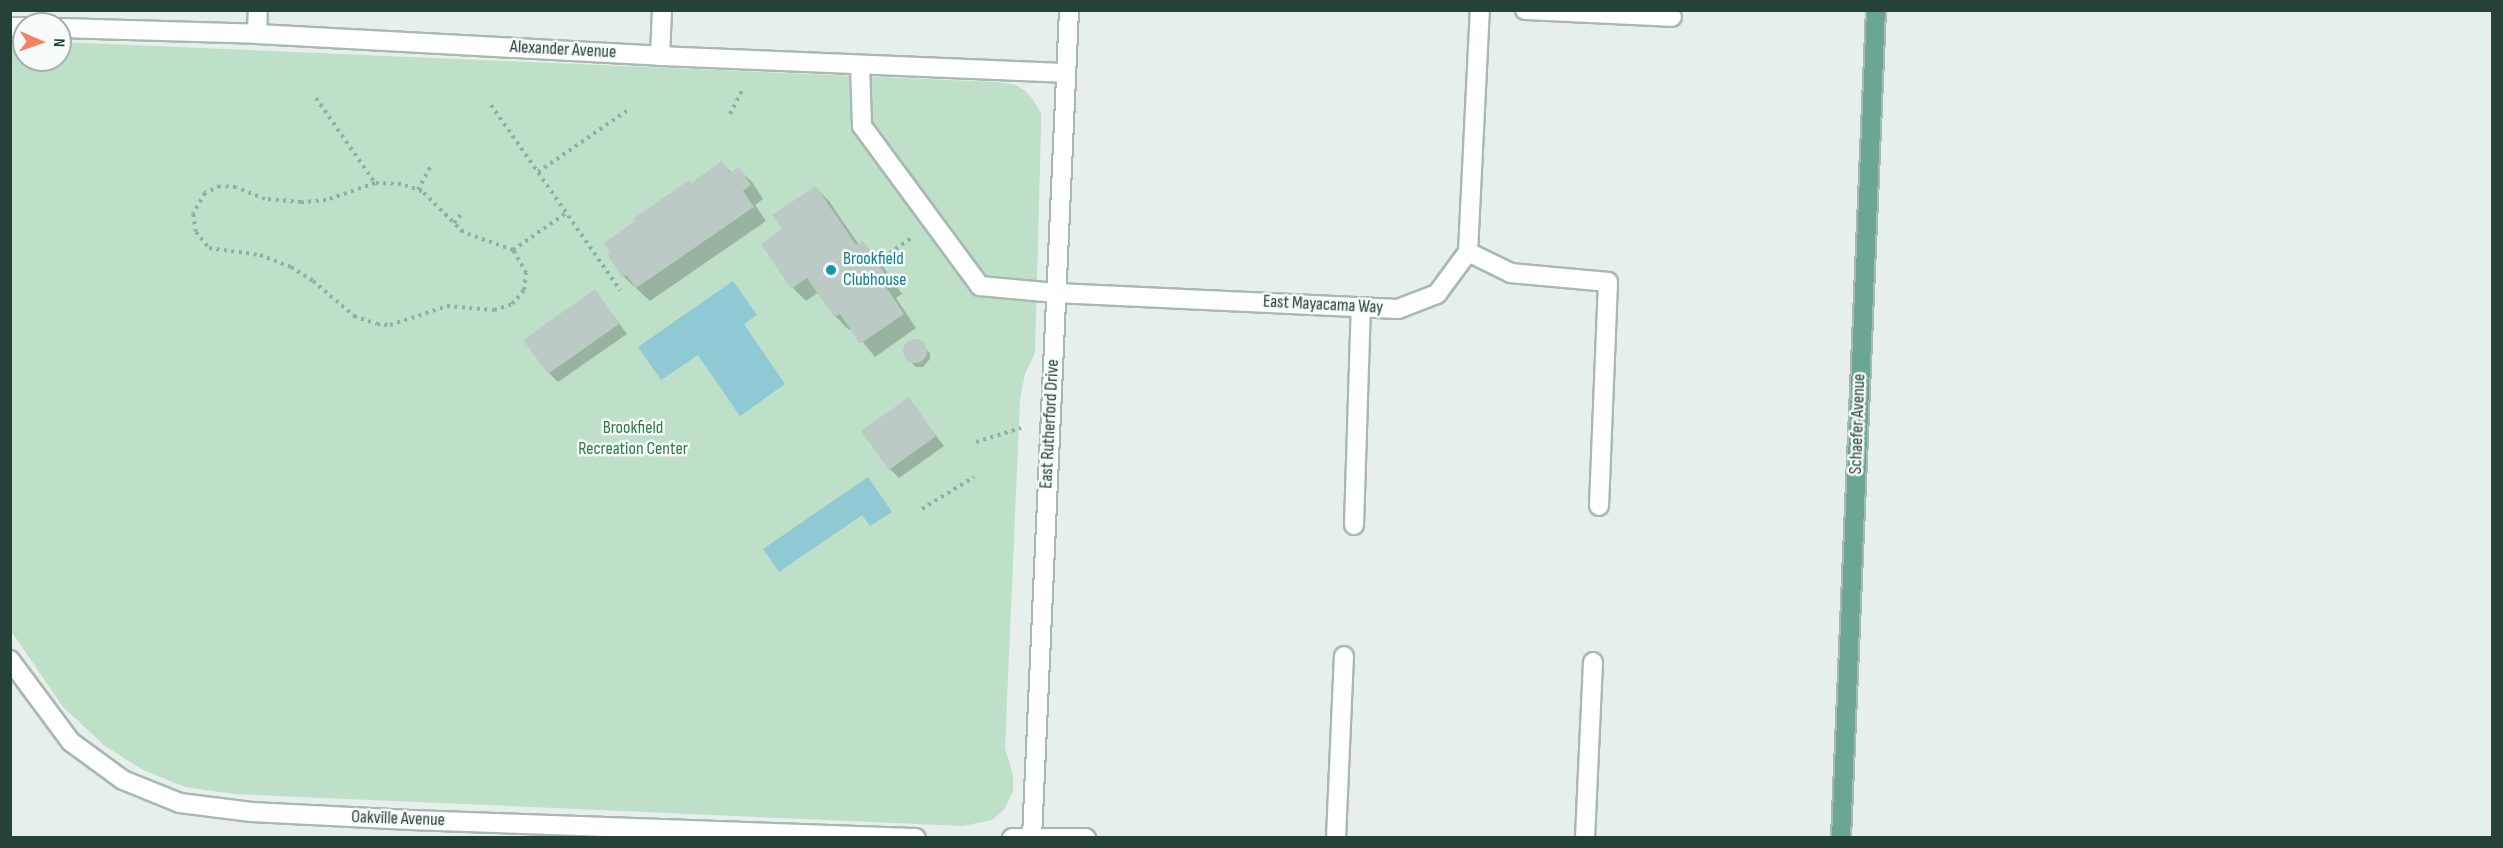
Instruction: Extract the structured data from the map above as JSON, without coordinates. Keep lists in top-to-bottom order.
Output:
{
  "streets": {
    "main road": ["Schaefer Avenue"],
    "street": [
      "Alexander Avenue",
      "East Mayacama Way",
      "East Rutherford Drive",
      "Oakville Avenue"
    ]
  },
  "crossings": [
    ["Alexander Avenue", "East Mayacama Way"],
    ["Alexander Avenue", "East Rutherford Drive"],
    ["East Mayacama Way", "East Rutherford Drive"]
  ],
  "parks": ["Brookfield Recreation Center"],
  "places": ["Brookfield Clubhouse"],
  "north": "right"
}
